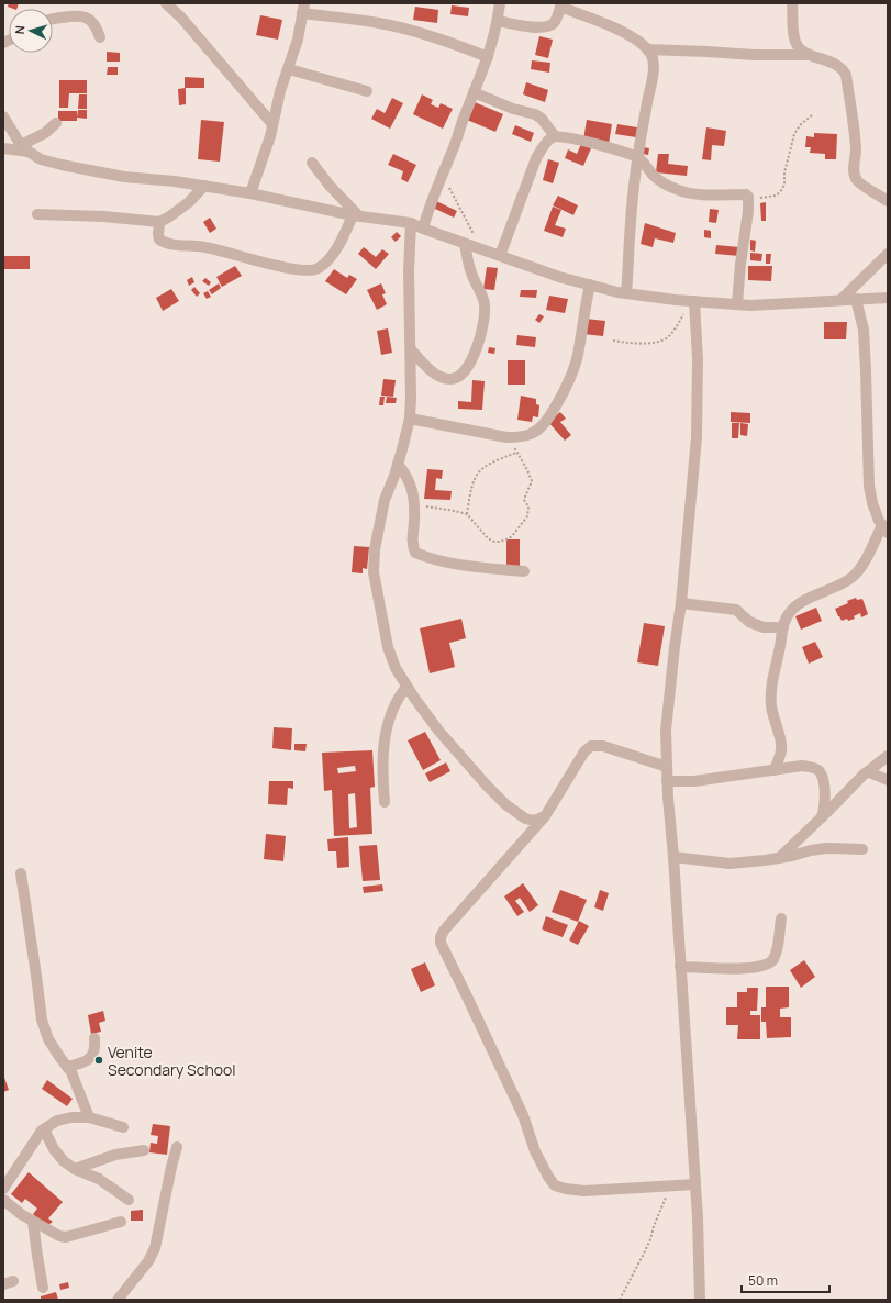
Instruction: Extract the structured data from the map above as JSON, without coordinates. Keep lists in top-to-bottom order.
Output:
{
  "places": ["Venite Secondary School"],
  "scale_bar": "50 m",
  "north": "left"
}
